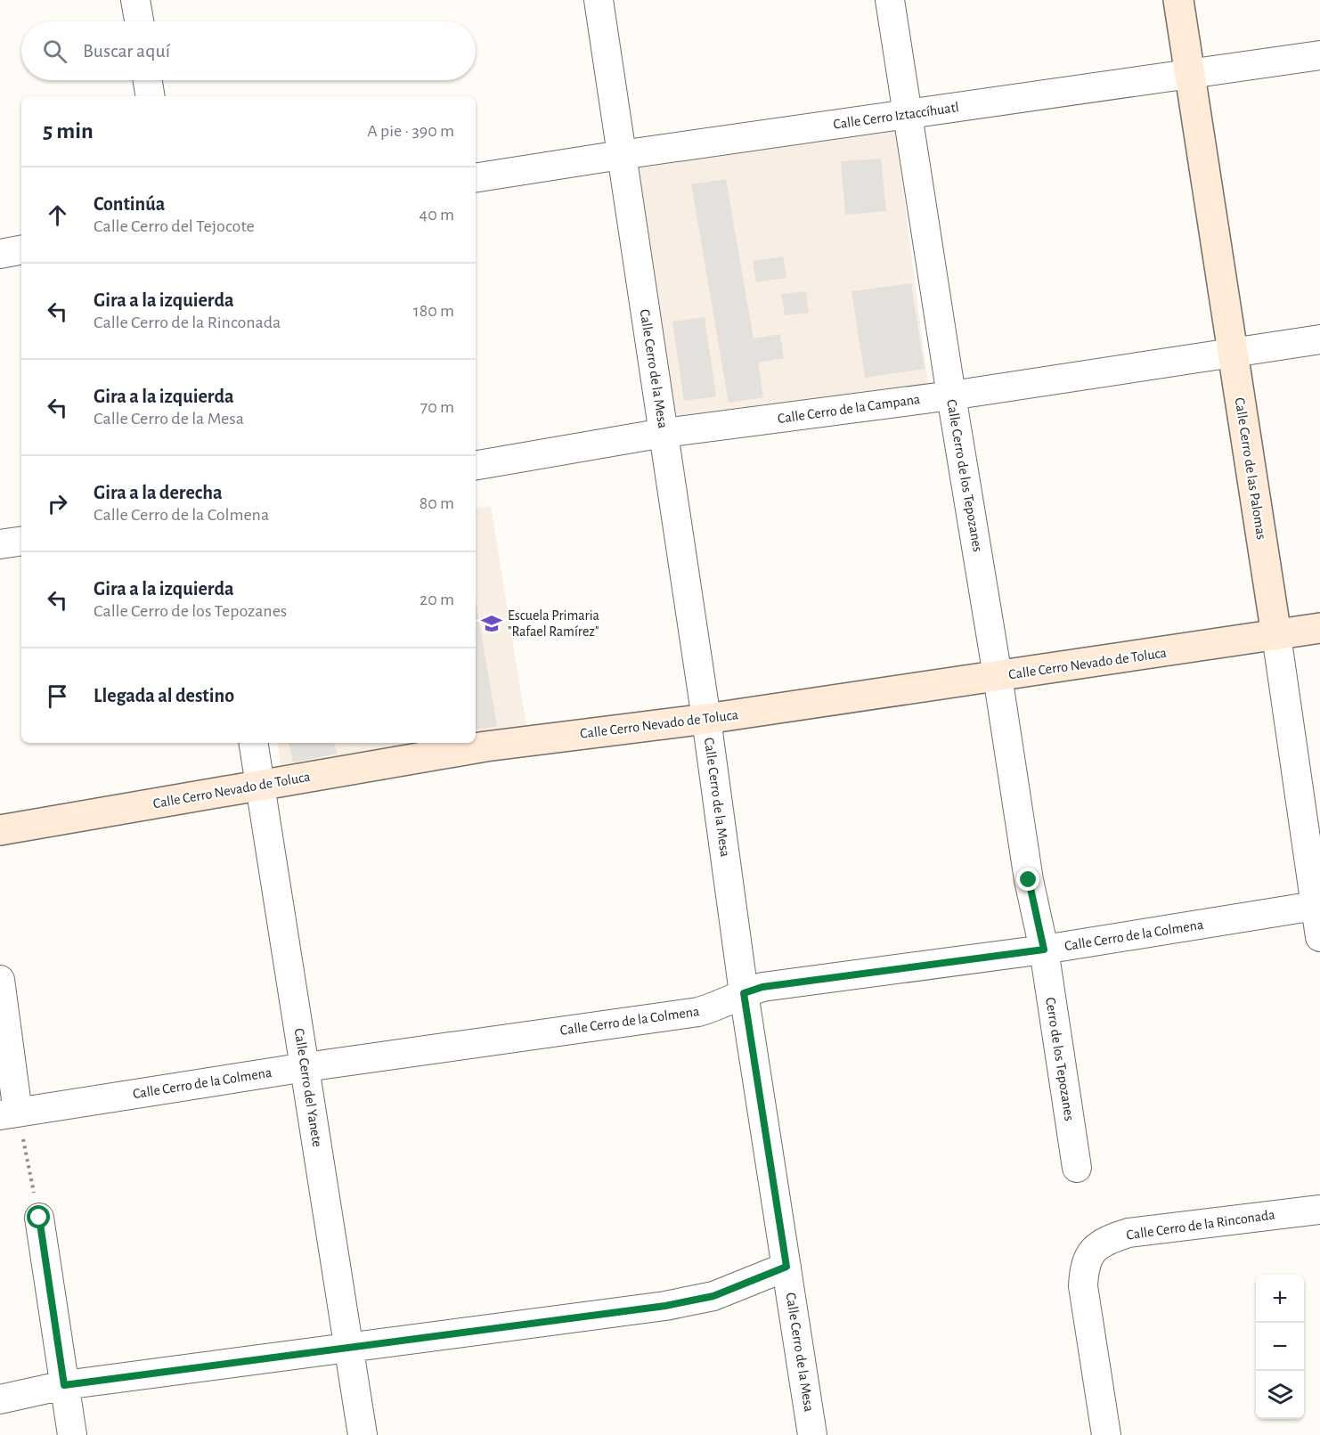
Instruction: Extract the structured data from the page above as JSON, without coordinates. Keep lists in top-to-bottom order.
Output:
{
  "streets": {
    "street": [
      "Calle Cerro Iztaccíhuatl",
      "Calle Cerro de la Mesa",
      "Calle Cerro de la Campana",
      "Calle Cerro de las Palomas",
      "Calle Cerro de los Tepozanes",
      "Calle Cerro Nevado de Toluca",
      "Calle Cerro de la Colmena",
      "Cerro de los Tepozanes",
      "Calle Cerro del Yanete",
      "Calle Cerro de la Rinconada"
    ]
  },
  "crossings": [
    ["Calle Cerro Iztaccíhuatl", "Calle Cerro de la Mesa"],
    ["Calle Cerro Iztaccíhuatl", "Calle Cerro de las Palomas"],
    ["Calle Cerro Iztaccíhuatl", "Calle Cerro de los Tepozanes"],
    ["Calle Cerro de la Mesa", "Calle Cerro de la Campana"],
    ["Calle Cerro de la Mesa", "Calle Cerro Nevado de Toluca"],
    ["Calle Cerro de la Mesa", "Calle Cerro de la Colmena"],
    ["Calle Cerro de la Campana", "Calle Cerro de las Palomas"],
    ["Calle Cerro de la Campana", "Calle Cerro de los Tepozanes"],
    ["Calle Cerro de las Palomas", "Calle Cerro Nevado de Toluca"],
    ["Calle Cerro de las Palomas", "Calle Cerro de la Colmena"],
    ["Calle Cerro de los Tepozanes", "Calle Cerro Nevado de Toluca"],
    ["Calle Cerro de los Tepozanes", "Calle Cerro de la Colmena"],
    ["Calle Cerro de los Tepozanes", "Cerro de los Tepozanes"],
    ["Calle Cerro Nevado de Toluca", "Calle Cerro del Yanete"],
    ["Calle Cerro de la Colmena", "Cerro de los Tepozanes"],
    ["Calle Cerro de la Colmena", "Calle Cerro del Yanete"]
  ],
  "places": {
    "school or university": ["Escuela Primaria \"Rafael Ramírez\""]
  },
  "page": {
    "search": "Buscar aquí",
    "heading": ["5 min", "A pie · 390 m"],
    "list": [
      ["Continúa", "Calle Cerro del Tejocote", "40 m"],
      ["Gira a la izquierda", "Calle Cerro de la Rinconada", "180 m"],
      ["Gira a la izquierda", "Calle Cerro de la Mesa", "70 m"],
      ["Gira a la derecha", "Calle Cerro de la Colmena", "80 m"],
      ["Gira a la izquierda", "Calle Cerro de los Tepozanes", "20 m"],
      "Llegada al destino"
    ],
    "map_buttons": ["+", "−"]
  }
}
